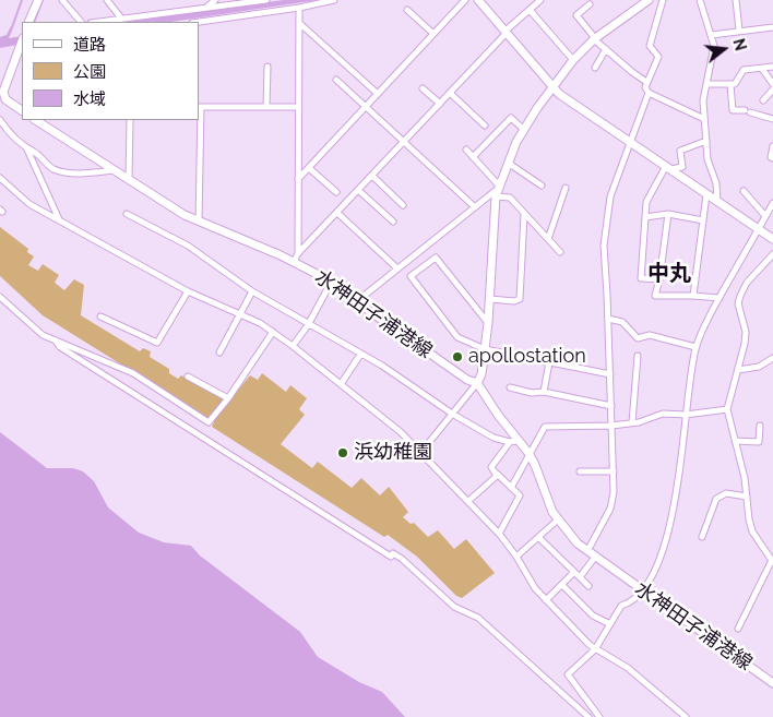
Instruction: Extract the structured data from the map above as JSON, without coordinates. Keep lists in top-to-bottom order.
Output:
{
  "streets": {
    "main road": ["水神田子浦港線"]
  },
  "districts": ["中丸"],
  "places": ["apollostation", "浜幼稚園"],
  "legend": ["道路", "公園", "水域"],
  "north": "right"
}
